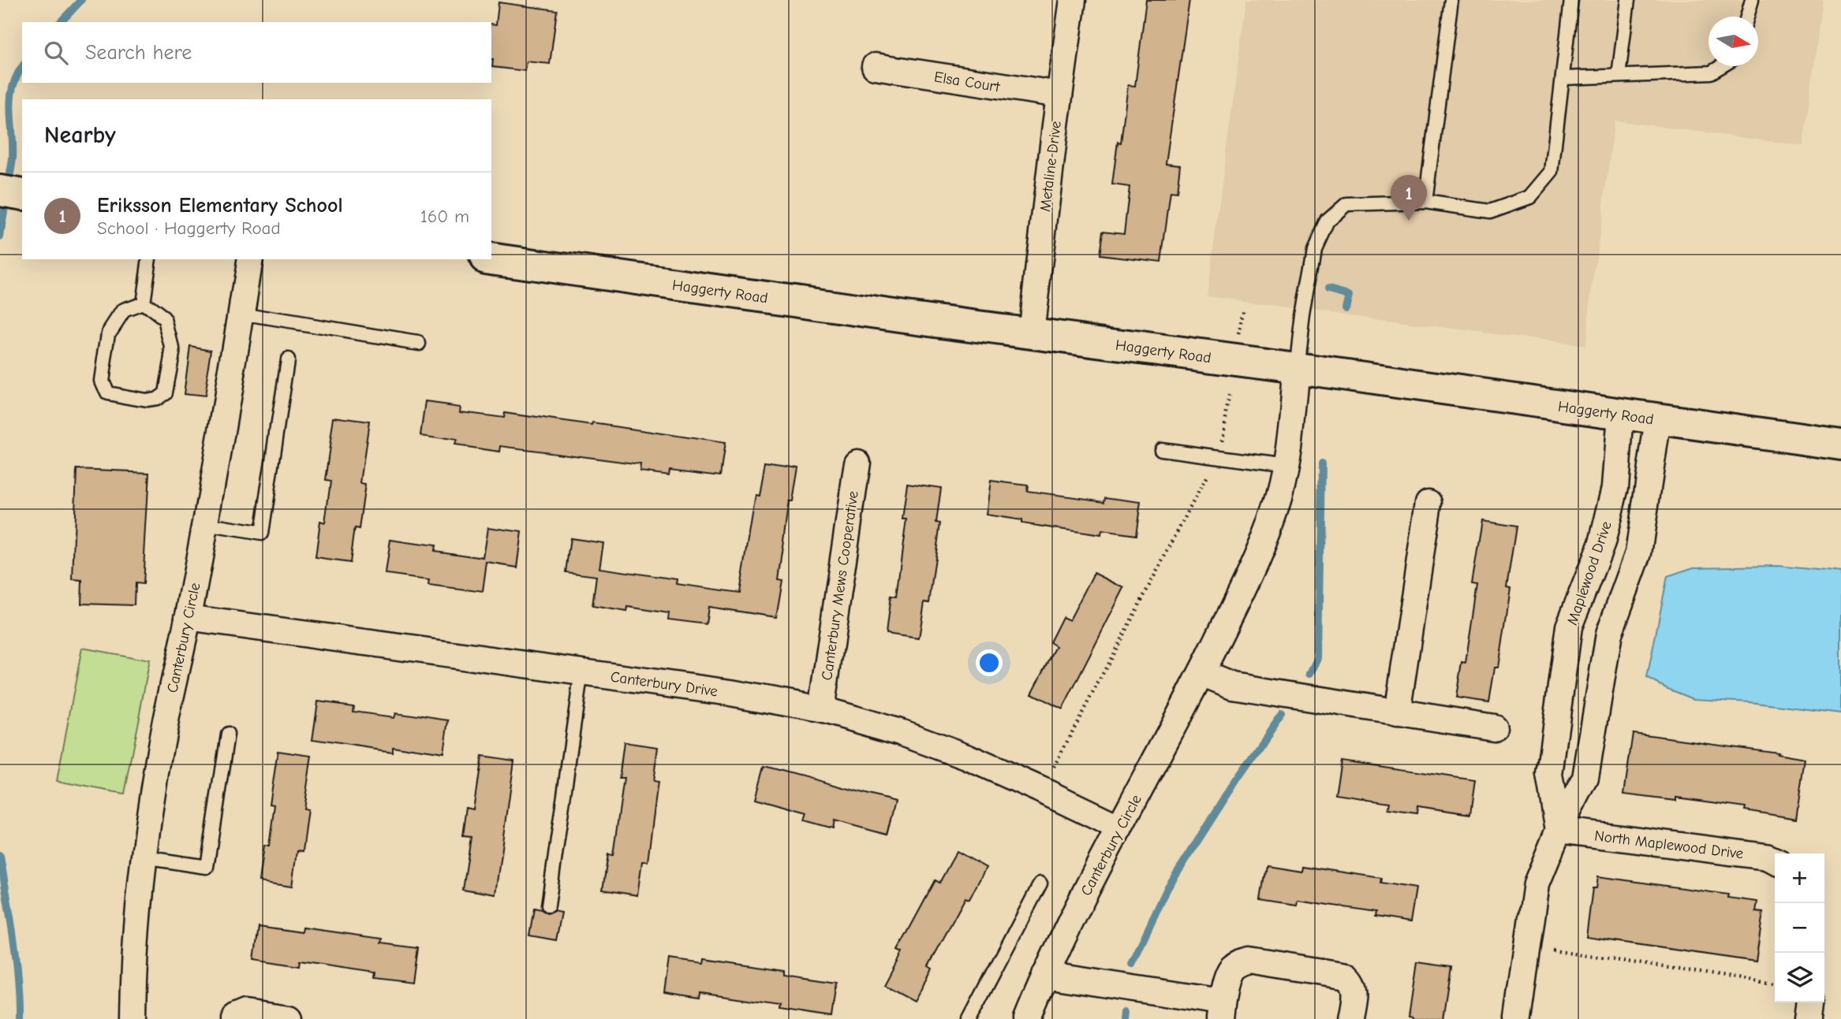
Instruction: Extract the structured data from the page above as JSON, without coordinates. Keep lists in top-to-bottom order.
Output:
{
  "streets": {
    "main road": ["Haggerty Road"],
    "street": [
      "Elsa Court",
      "Metaline Drive",
      "Maplewood Drive",
      "Canterbury Mews Cooperative",
      "Canterbury Circle",
      "Canterbury Drive",
      "North Maplewood Drive"
    ]
  },
  "crossings": [
    ["Elsa Court", "Metaline Drive"],
    ["Metaline Drive", "Haggerty Road"],
    ["Haggerty Road", "Maplewood Drive"],
    ["Haggerty Road", "Canterbury Circle"],
    ["Maplewood Drive", "North Maplewood Drive"],
    ["Canterbury Mews Cooperative", "Canterbury Drive"],
    ["Canterbury Circle", "Canterbury Drive"]
  ],
  "north": "right",
  "page": {
    "search": "Search here",
    "heading": "Nearby",
    "list": [
      {
        "mark": "1",
        "name": "Eriksson Elementary School",
        "note": "School · Haggerty Road",
        "value": "160 m"
      }
    ],
    "pins": "1",
    "map_buttons": ["+", "−"]
  }
}
